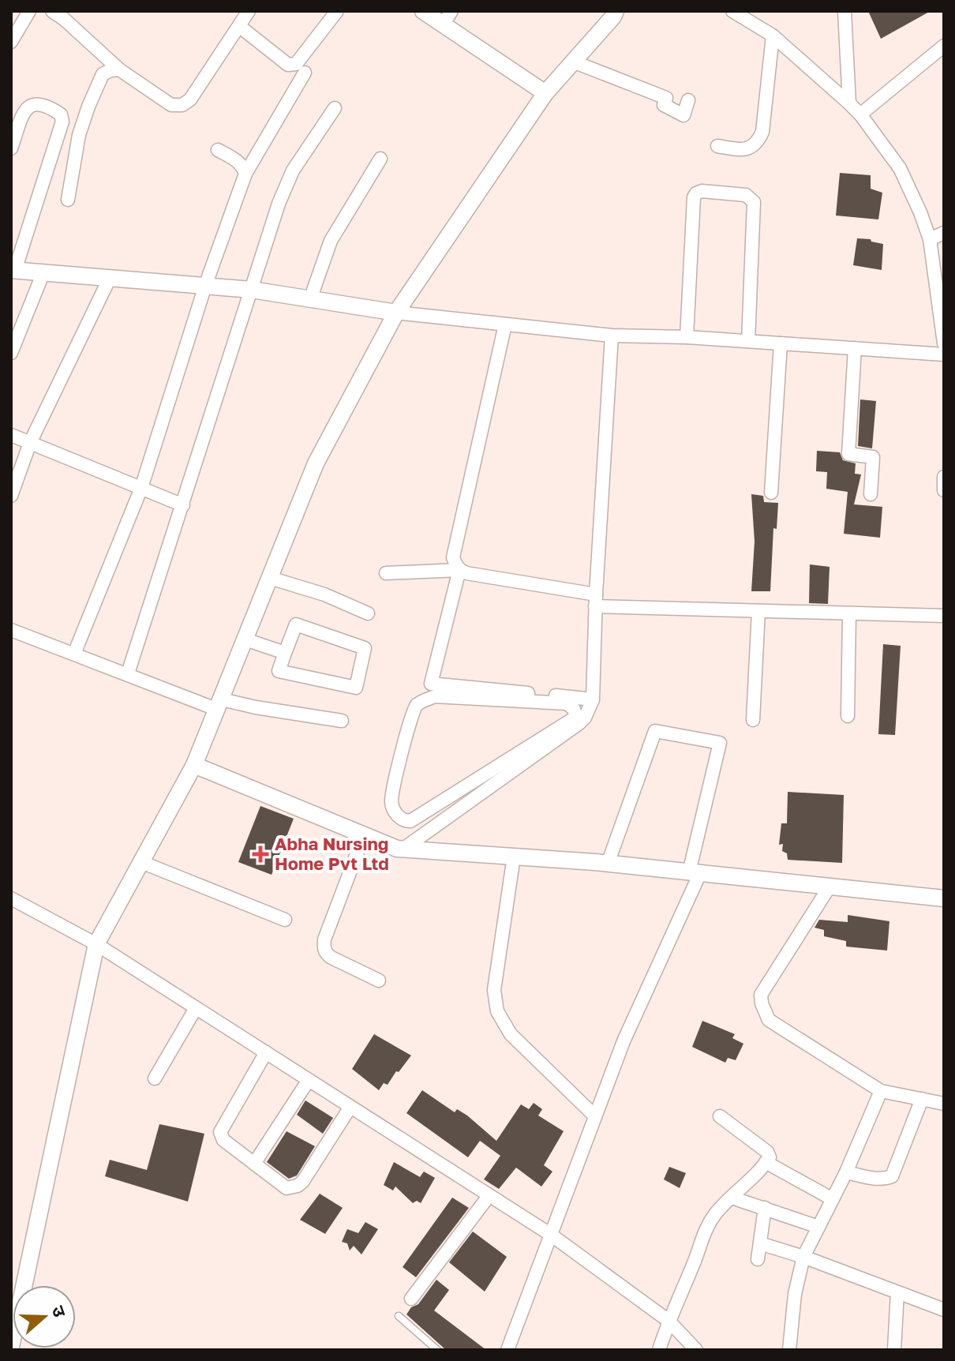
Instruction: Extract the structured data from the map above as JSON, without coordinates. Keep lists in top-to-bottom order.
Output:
{
  "places": {
    "health": ["Abha Nursing Home Pvt Ltd"]
  },
  "north": "right"
}
